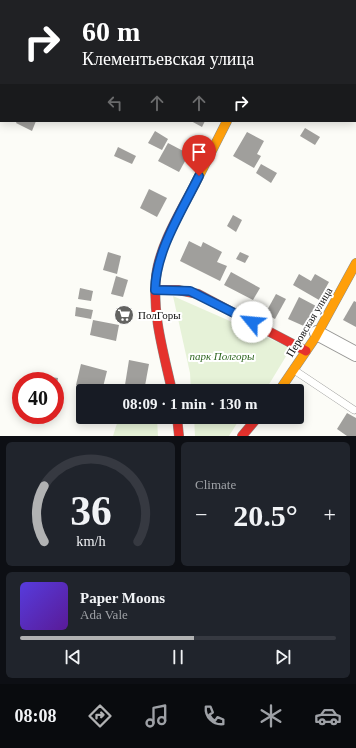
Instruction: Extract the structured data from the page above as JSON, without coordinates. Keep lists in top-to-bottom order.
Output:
{
  "streets": {
    "main road": ["Перовская улица"]
  },
  "parks": ["парк Полгоры"],
  "places": {
    "supermarket": ["ПолГоры"]
  },
  "page": {
    "turn": ["60 m", "Клементьевская улица"],
    "limit": "40",
    "trip": "08:09 · 1 min · 130 m",
    "tile": "Climate",
    "heat": ["−", "20.5°", "+"],
    "song": ["Paper Moons", "Ada Vale"],
    "tabs": "08:08",
    "gauge": ["36", "km/h"]
  }
}
